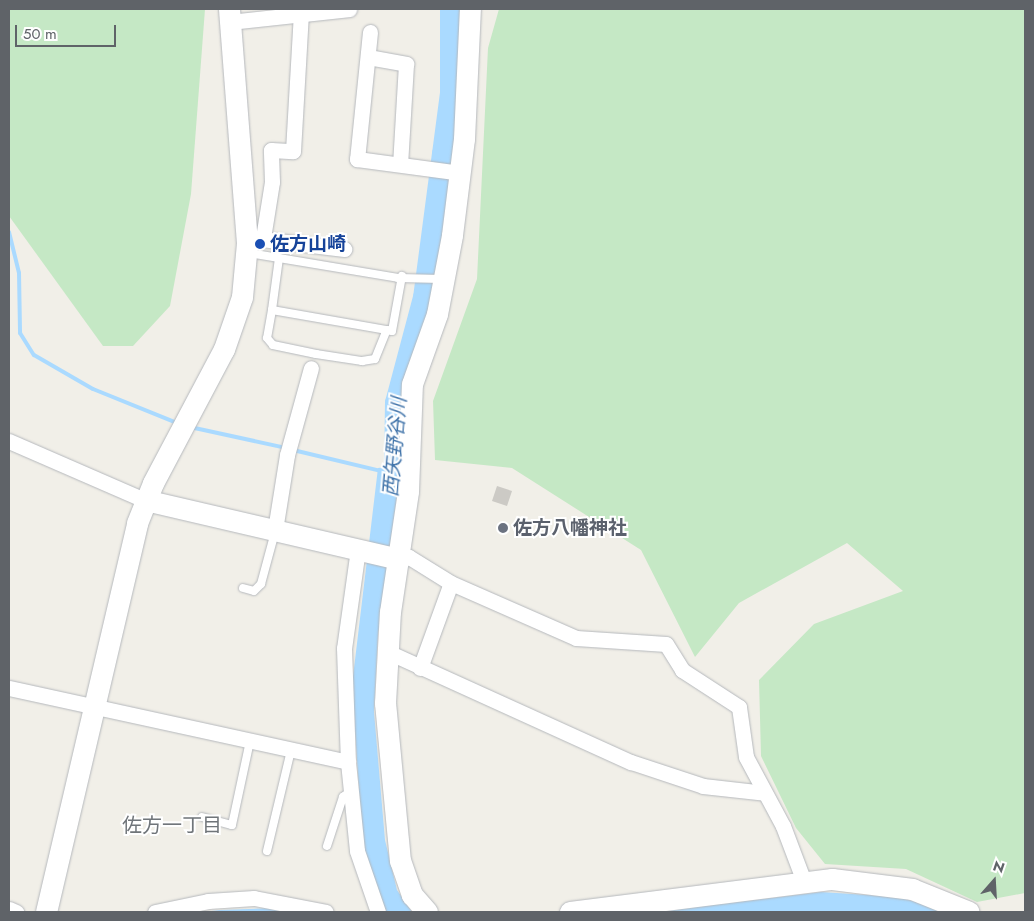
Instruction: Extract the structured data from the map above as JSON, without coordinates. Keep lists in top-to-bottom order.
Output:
{
  "districts": ["佐方一丁目"],
  "water": ["西矢野谷川"],
  "places": ["佐方山崎", "佐方八幡神社"],
  "scale_bar": "50 m",
  "north": "top"
}
